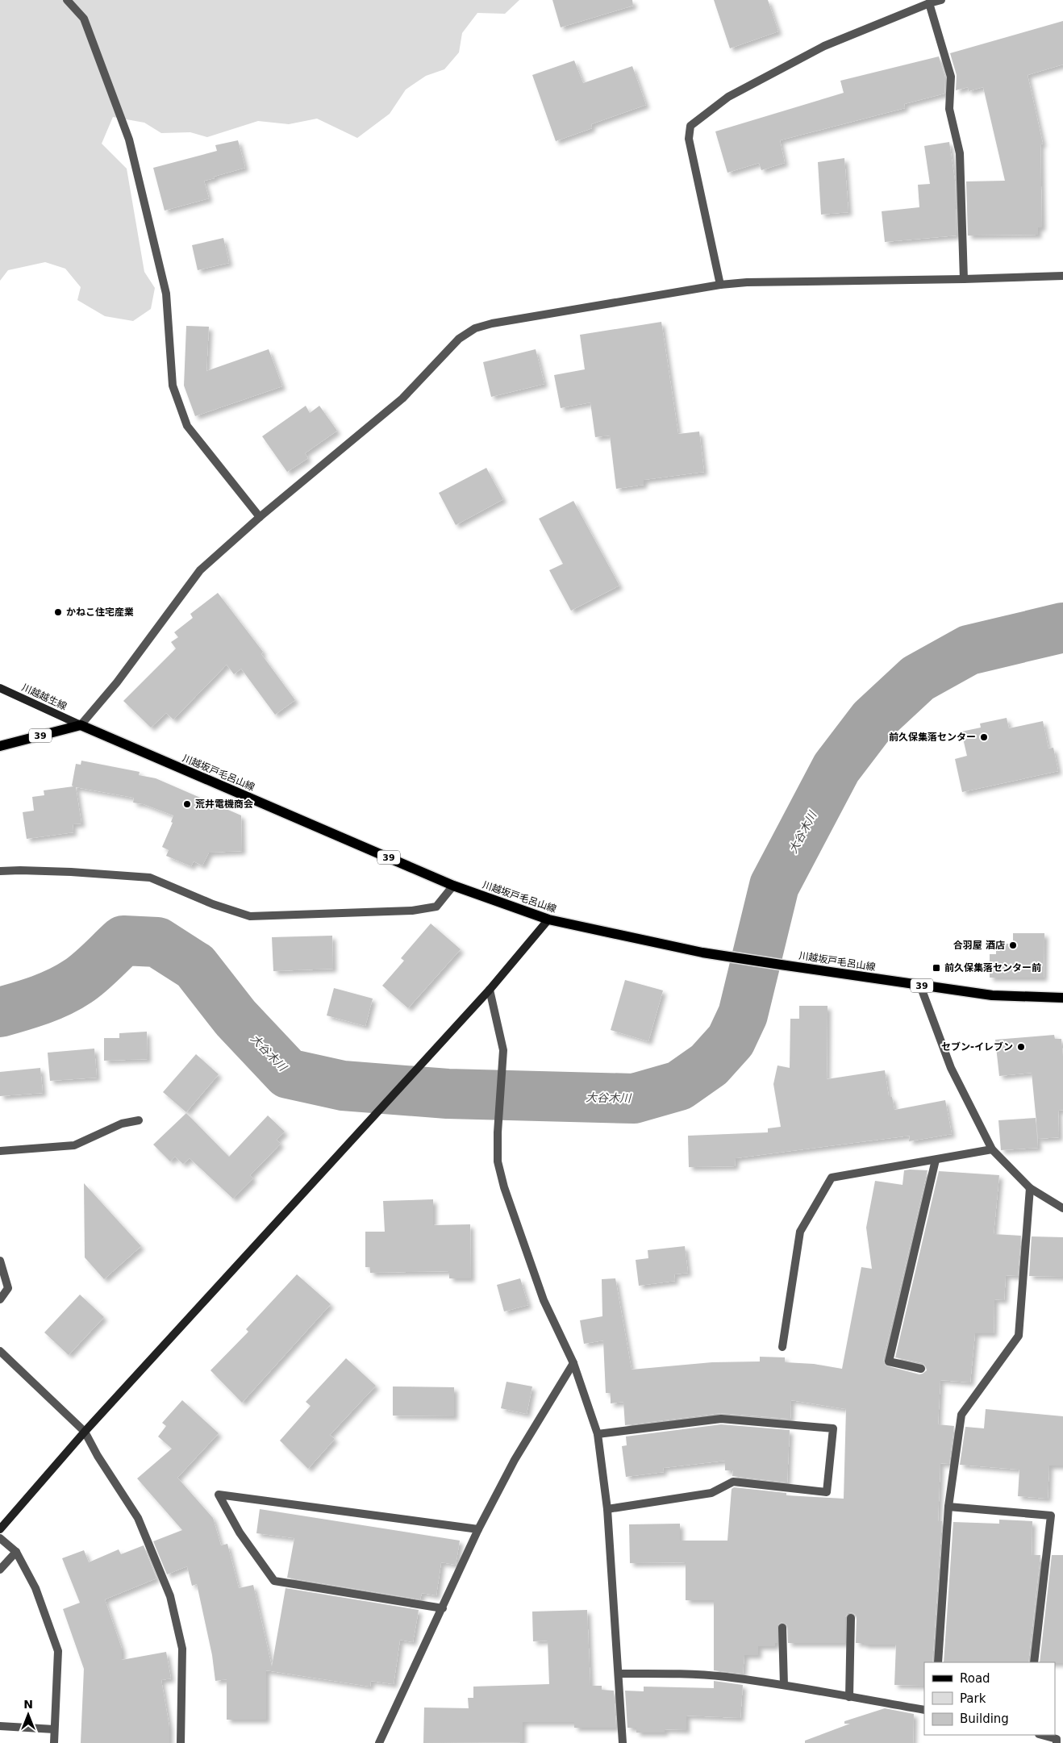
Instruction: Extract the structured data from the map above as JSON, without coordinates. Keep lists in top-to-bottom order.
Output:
{
  "streets": {
    "main road": ["39", "川越坂戸毛呂山線"],
    "street": ["川越越生線"]
  },
  "crossings": [
    ["川越越生線", "39"],
    ["川越越生線", "川越坂戸毛呂山線"],
    ["39", "川越坂戸毛呂山線"]
  ],
  "water": ["大谷木川"],
  "places": {
    "other": [
      "かねこ住宅産業",
      "前久保集落センター",
      "荒井電機商会",
      "合羽屋 酒店",
      "セブン-イレブン"
    ],
    "transit": ["前久保集落センター前"]
  },
  "legend": ["Road", "Park", "Building"],
  "north": "top"
}
